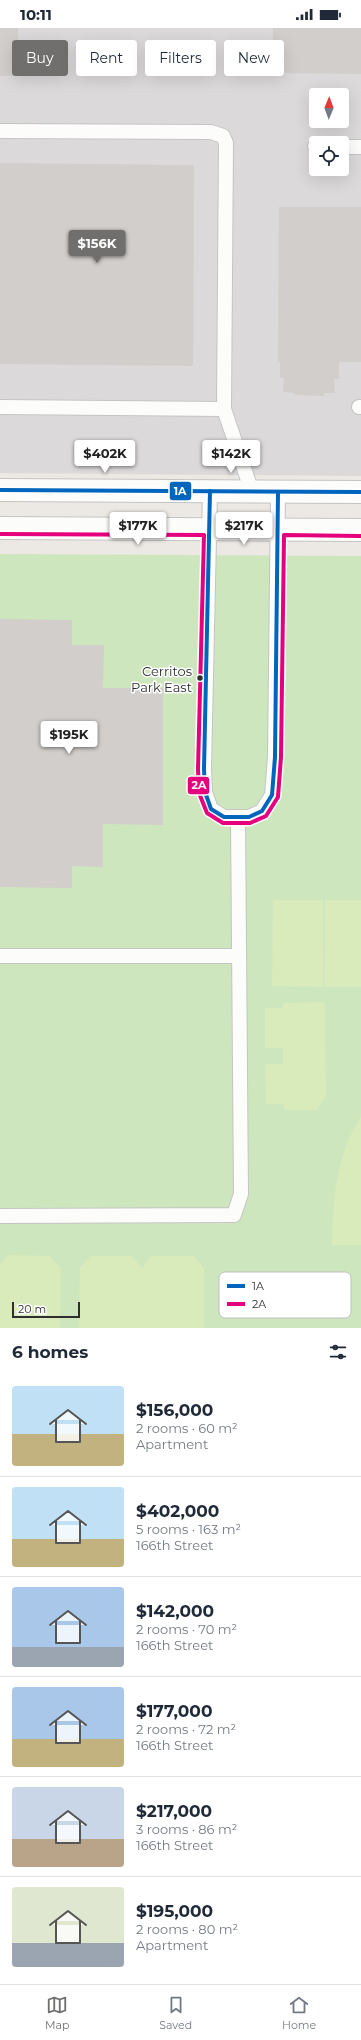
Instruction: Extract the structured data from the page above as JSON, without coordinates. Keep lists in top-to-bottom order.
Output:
{
  "places": ["Cerritos Park East"],
  "lines": ["transit line 1A", "transit line 2A"],
  "legend": ["1A", "2A"],
  "scale_bar": "20 m",
  "north": "top",
  "page": {
    "status": "10:11",
    "chip": [
      "Buy",
      "Rent",
      "Filters",
      "New"
    ],
    "price": [
      "$156K",
      "$402K",
      "$142K",
      "$177K",
      "$217K",
      "$195K"
    ],
    "scale": "20 m",
    "heading": "6 homes",
    "list": [
      {
        "name": "$156,000",
        "note": "2 rooms · 60 m² · Apartment"
      },
      {
        "name": "$402,000",
        "note": "5 rooms · 163 m² · 166th Street"
      },
      {
        "name": "$142,000",
        "note": "2 rooms · 70 m² · 166th Street"
      },
      {
        "name": "$177,000",
        "note": "2 rooms · 72 m² · 166th Street"
      },
      {
        "name": "$217,000",
        "note": "3 rooms · 86 m² · 166th Street"
      },
      {
        "name": "$195,000",
        "note": "2 rooms · 80 m² · Apartment"
      }
    ],
    "tabs": ["Map", "Saved", "Home"]
  }
}
